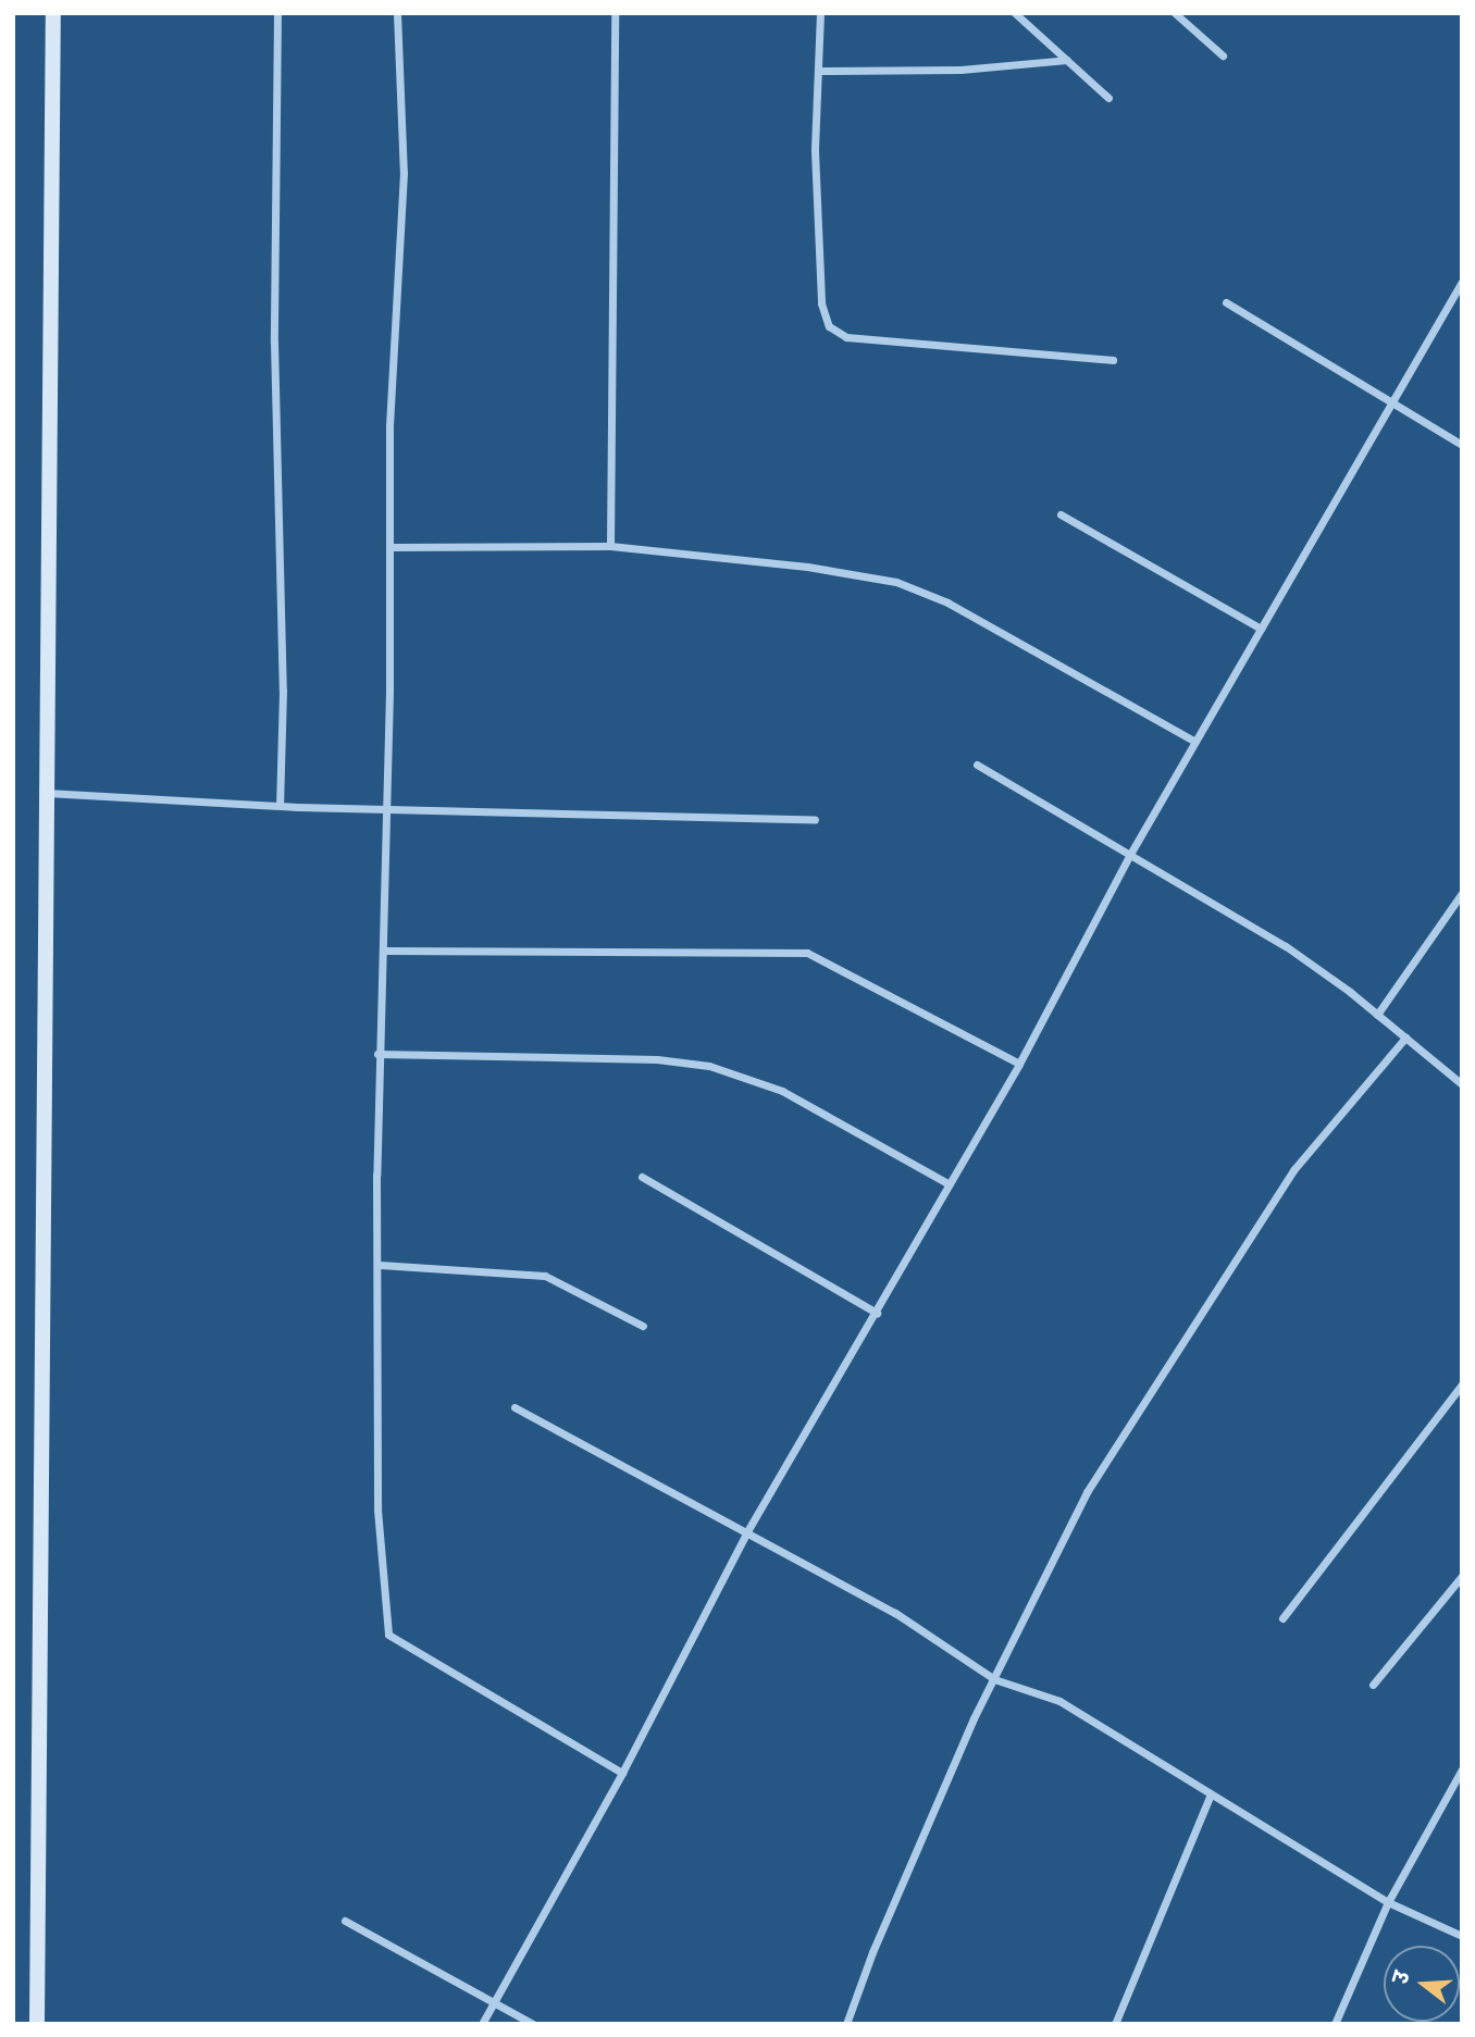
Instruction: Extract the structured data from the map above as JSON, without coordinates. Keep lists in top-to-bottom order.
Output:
{
  "north": "left"
}
